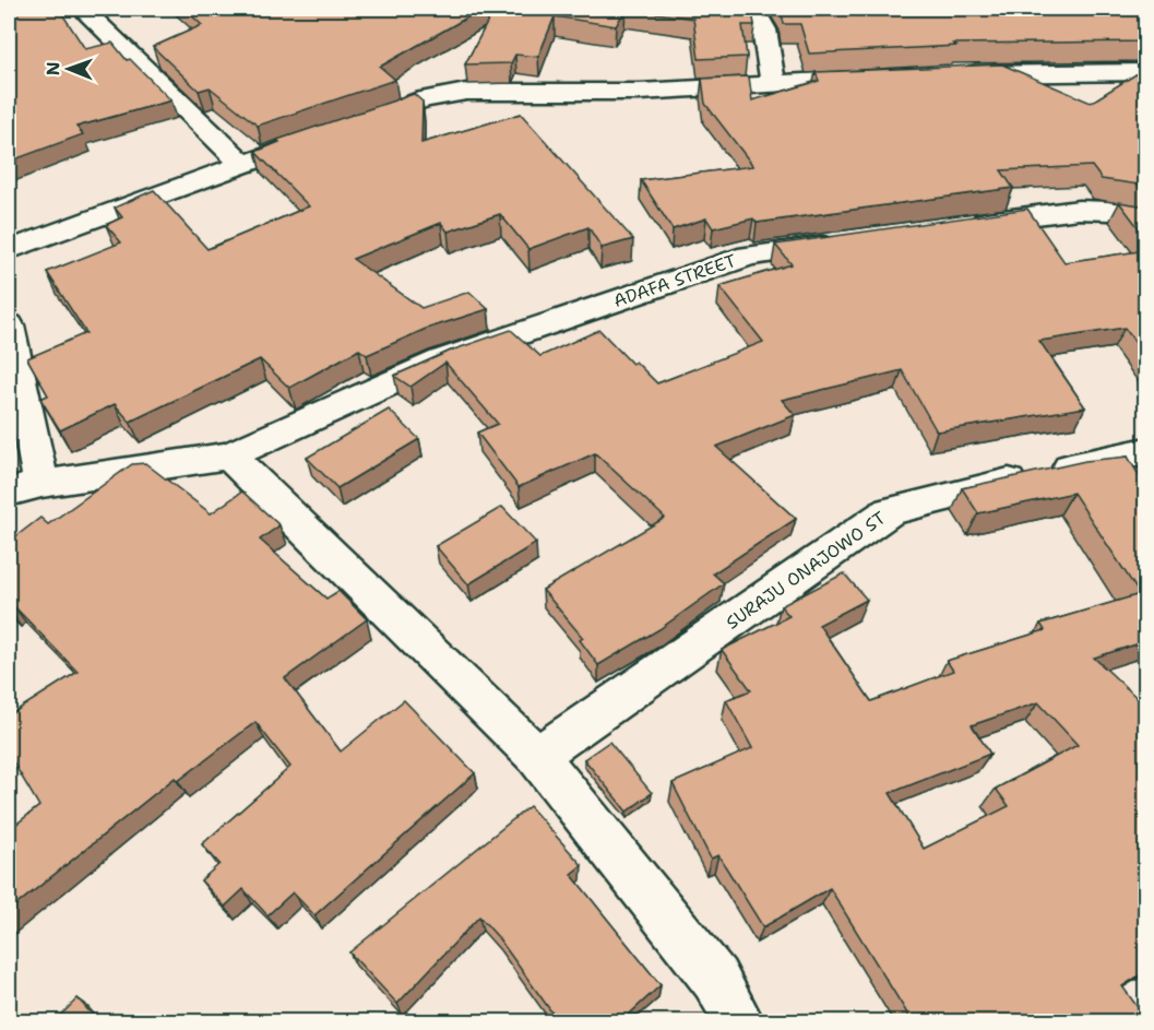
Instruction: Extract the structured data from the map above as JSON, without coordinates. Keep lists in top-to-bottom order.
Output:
{
  "streets": {
    "street": ["ADAFA STREET", "SURAJU ONAJOWO ST"]
  },
  "north": "left"
}
